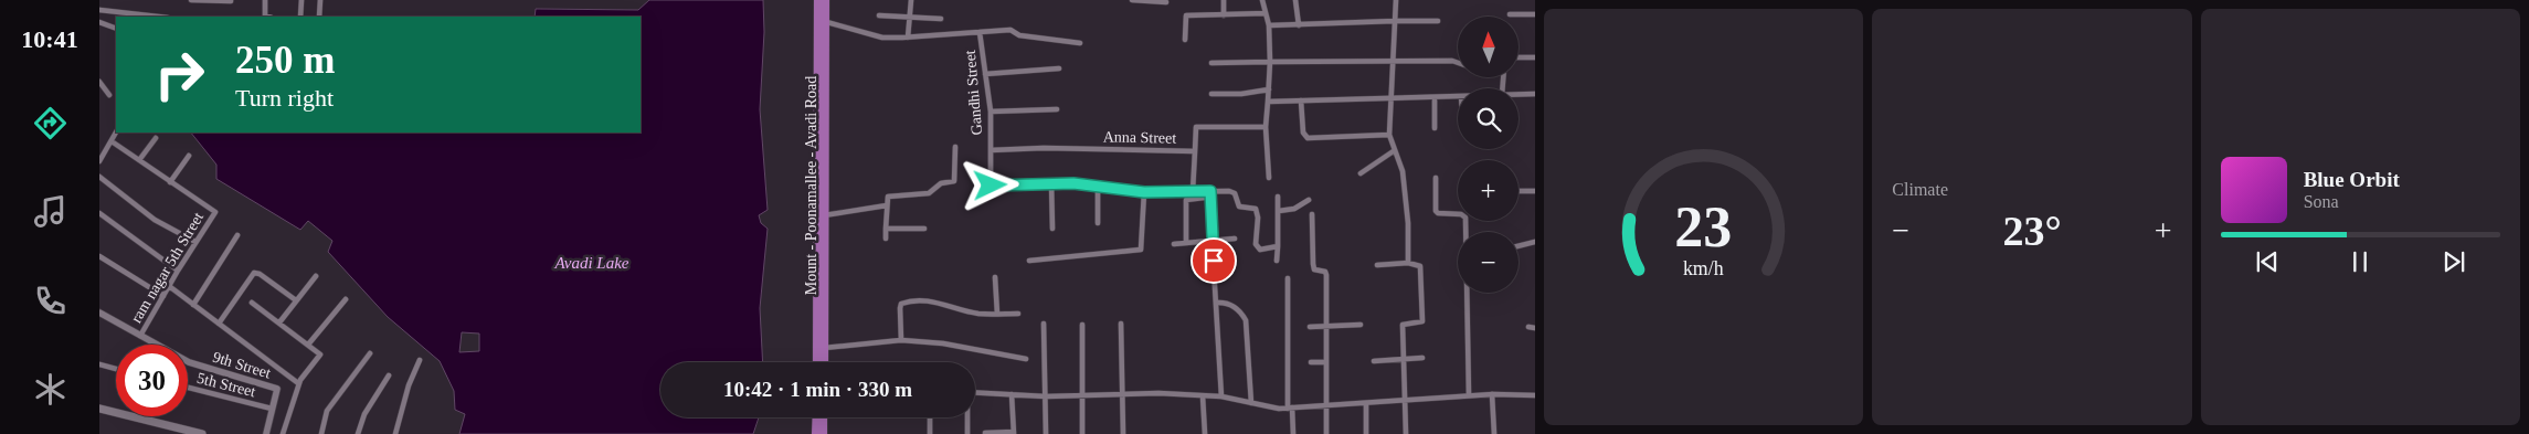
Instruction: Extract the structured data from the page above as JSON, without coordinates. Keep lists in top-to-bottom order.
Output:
{
  "streets": {
    "main road": ["Mount - Poonamallee - Avadi Road"],
    "street": [
      "Gandhi Street",
      "Anna Street",
      "ram nagar 5th Street",
      "9th Street",
      "5th Street"
    ]
  },
  "crossings": [
    ["Gandhi Street", "Anna Street"],
    ["ram nagar 5th Street", "9th Street"],
    ["9th Street", "5th Street"]
  ],
  "water": ["Avadi Lake"],
  "north": "top",
  "page": {
    "tabs": "10:41",
    "tile": "Climate",
    "map_buttons": ["+", "−"],
    "turn": ["250 m", "Turn right"],
    "song": ["Blue Orbit", "Sona"],
    "heat": ["−", "23°", "+"],
    "limit": "30",
    "trip": "10:42 · 1 min · 330 m",
    "gauge": ["23", "km/h"]
  }
}
